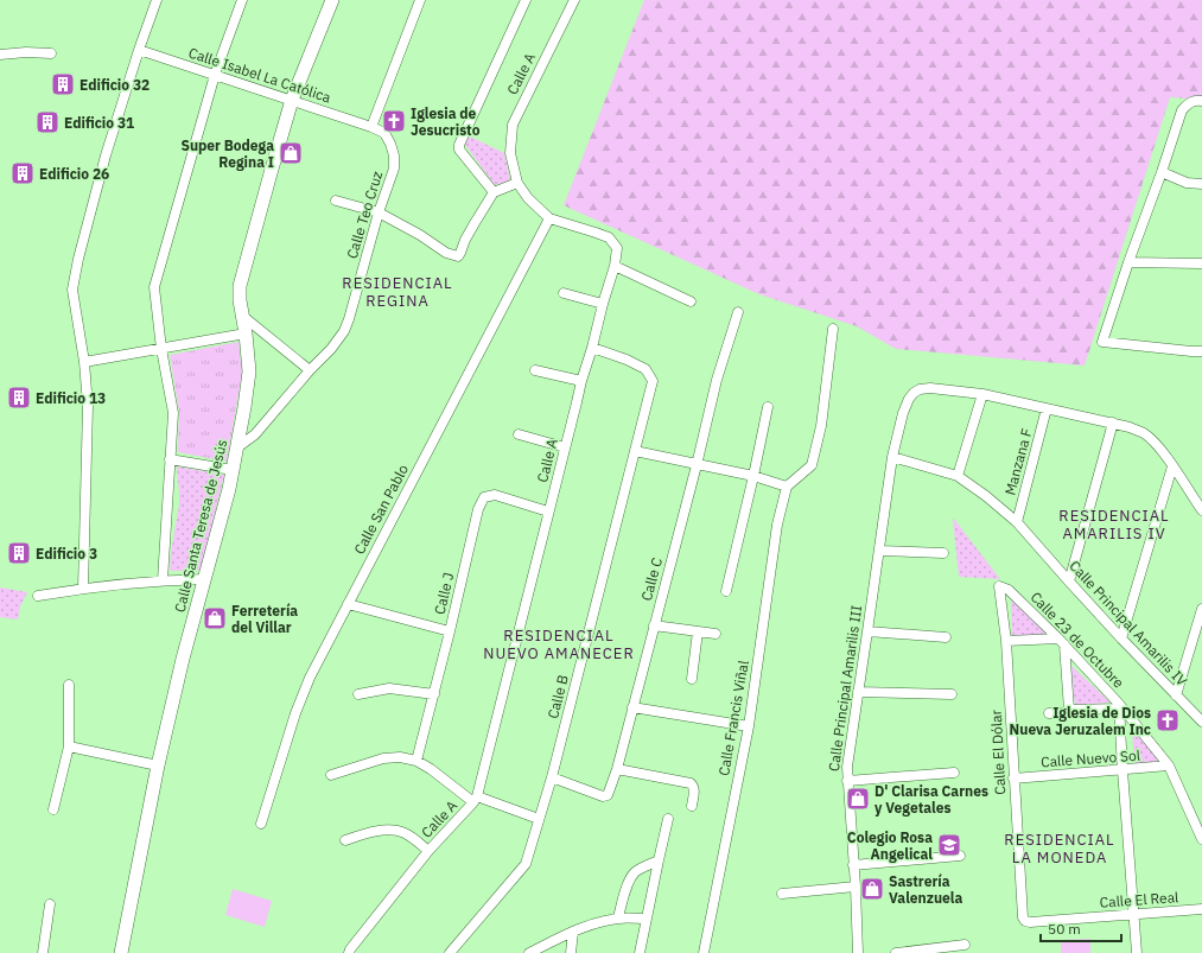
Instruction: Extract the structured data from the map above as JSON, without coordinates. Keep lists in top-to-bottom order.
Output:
{
  "streets": {
    "street": [
      "Calle A",
      "Calle Isabel La Católica",
      "Calle Teo Cruz",
      "Manzana F",
      "Calle San Pablo",
      "Calle Santa Teresa de Jesús",
      "Calle C",
      "Calle J",
      "Calle Principal Amarilis IV",
      "Calle 23 de Octubre",
      "Calle Principal Amarilis III",
      "Calle B",
      "Calle Francis Viñal",
      "Calle El Dólar",
      "Calle Nuevo Sol",
      "Calle El Real"
    ]
  },
  "crossings": [
    ["Calle A", "Calle San Pablo"],
    ["Calle A", "Calle J"],
    ["Calle A", "Calle B"],
    ["Calle Isabel La Católica", "Calle Teo Cruz"],
    ["Calle Isabel La Católica", "Calle Santa Teresa de Jesús"],
    ["Calle Teo Cruz", "Calle Santa Teresa de Jesús"],
    ["Manzana F", "Calle Principal Amarilis IV"],
    ["Manzana F", "Calle Principal Amarilis III"],
    ["Calle C", "Calle B"],
    ["Calle Principal Amarilis IV", "Calle Principal Amarilis III"],
    ["Calle 23 de Octubre", "Calle El Dólar"],
    ["Calle 23 de Octubre", "Calle Nuevo Sol"],
    ["Calle El Dólar", "Calle Nuevo Sol"],
    ["Calle El Dólar", "Calle El Real"]
  ],
  "districts": [
    "RESIDENCIAL REGINA",
    "RESIDENCIAL AMARILIS IV",
    "RESIDENCIAL NUEVO AMANECER",
    "RESIDENCIAL LA MONEDA"
  ],
  "places": {
    "building": [
      "Edificio 32",
      "Edificio 31",
      "Edificio 26",
      "Edificio 13",
      "Edificio 3"
    ],
    "church": ["Iglesia de Jesucristo", "Iglesia de Dios Nueva Jeruzalem Inc"],
    "shop": [
      "Super Bodega Regina I",
      "Ferretería del Villar",
      "D' Clarisa Carnes y Vegetales",
      "Sastrería Valenzuela"
    ],
    "school or university": ["Colegio Rosa Angelical"]
  },
  "scale_bar": "50 m"
}
